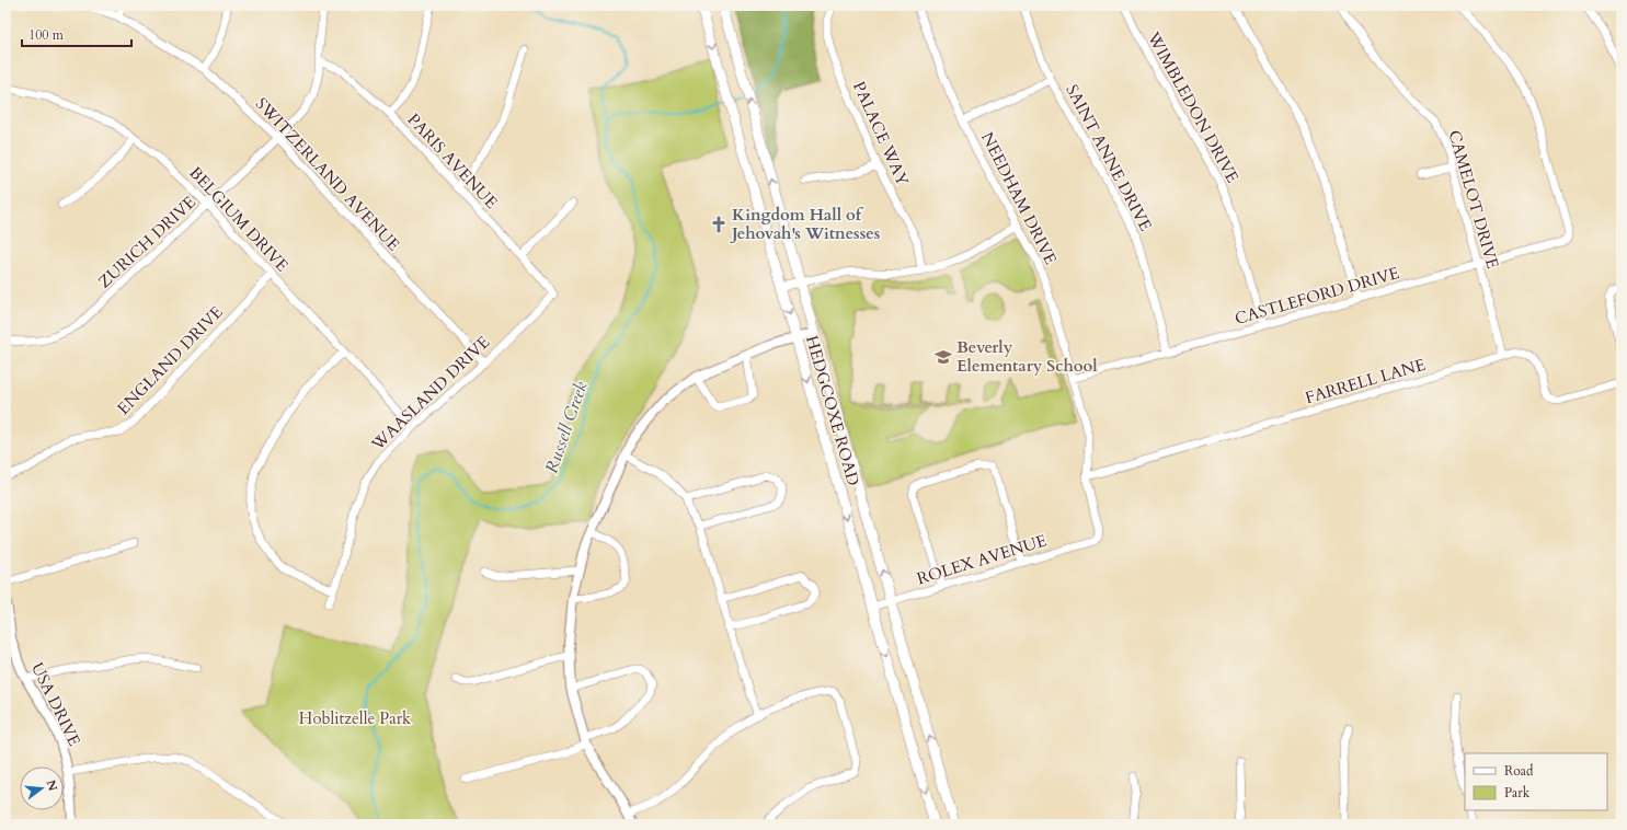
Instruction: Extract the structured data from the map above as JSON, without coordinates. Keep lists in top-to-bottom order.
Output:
{
  "streets": {
    "main road": ["HEDGCOXE ROAD"],
    "street": [
      "WIMBLEDON DRIVE",
      "PALACE WAY",
      "SAINT ANNE DRIVE",
      "PARIS AVENUE",
      "SWITZERLAND AVENUE",
      "NEEDHAM DRIVE",
      "CAMELOT DRIVE",
      "BELGIUM DRIVE",
      "ZURICH DRIVE",
      "CASTLEFORD DRIVE",
      "ENGLAND DRIVE",
      "FARRELL LANE",
      "WAASLAND DRIVE",
      "ROLEX AVENUE",
      "USA DRIVE"
    ]
  },
  "crossings": [
    ["WIMBLEDON DRIVE", "CASTLEFORD DRIVE"],
    ["SAINT ANNE DRIVE", "CASTLEFORD DRIVE"],
    ["PARIS AVENUE", "ZURICH DRIVE"],
    ["PARIS AVENUE", "WAASLAND DRIVE"],
    ["SWITZERLAND AVENUE", "ZURICH DRIVE"],
    ["SWITZERLAND AVENUE", "WAASLAND DRIVE"],
    ["NEEDHAM DRIVE", "CASTLEFORD DRIVE"],
    ["NEEDHAM DRIVE", "FARRELL LANE"],
    ["NEEDHAM DRIVE", "ROLEX AVENUE"],
    ["CAMELOT DRIVE", "CASTLEFORD DRIVE"],
    ["CAMELOT DRIVE", "FARRELL LANE"],
    ["BELGIUM DRIVE", "ZURICH DRIVE"],
    ["BELGIUM DRIVE", "ENGLAND DRIVE"],
    ["BELGIUM DRIVE", "WAASLAND DRIVE"],
    ["HEDGCOXE ROAD", "ROLEX AVENUE"]
  ],
  "water": ["Russell Creek"],
  "parks": ["Hoblitzelle Park"],
  "places": {
    "church": ["Kingdom Hall of Jehovah's Witnesses"],
    "school or university": ["Beverly Elementary School"]
  },
  "legend": ["Road", "Park"],
  "scale_bar": "100 m",
  "north": "right"
}
